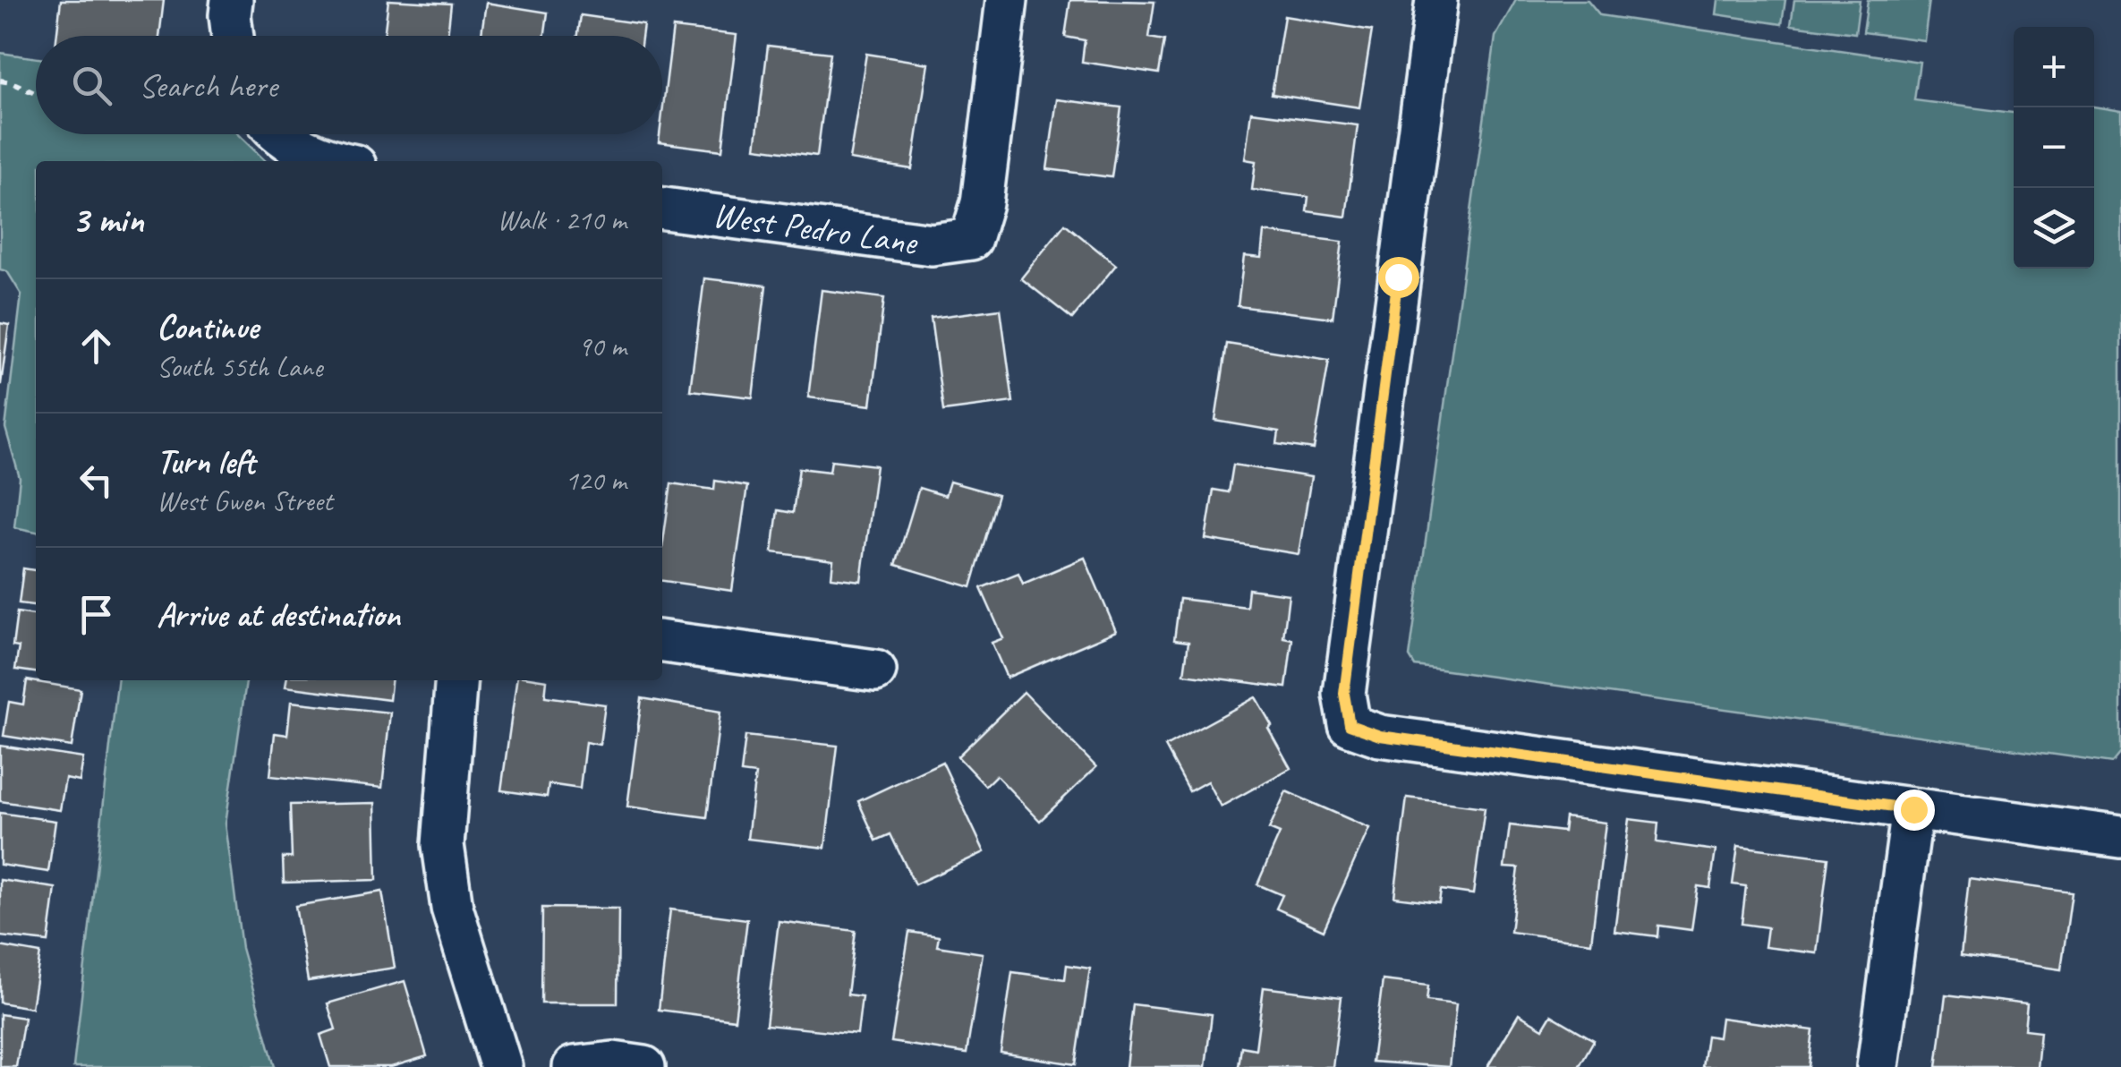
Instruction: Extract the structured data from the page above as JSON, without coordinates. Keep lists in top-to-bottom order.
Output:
{
  "streets": {
    "street": ["West Pedro Lane"]
  },
  "page": {
    "map_buttons": ["+", "−"],
    "search": "Search here",
    "heading": ["3 min", "Walk · 210 m"],
    "list": [
      ["Continue", "South 55th Lane", "90 m"],
      ["Turn left", "West Gwen Street", "120 m"],
      "Arrive at destination"
    ]
  }
}
